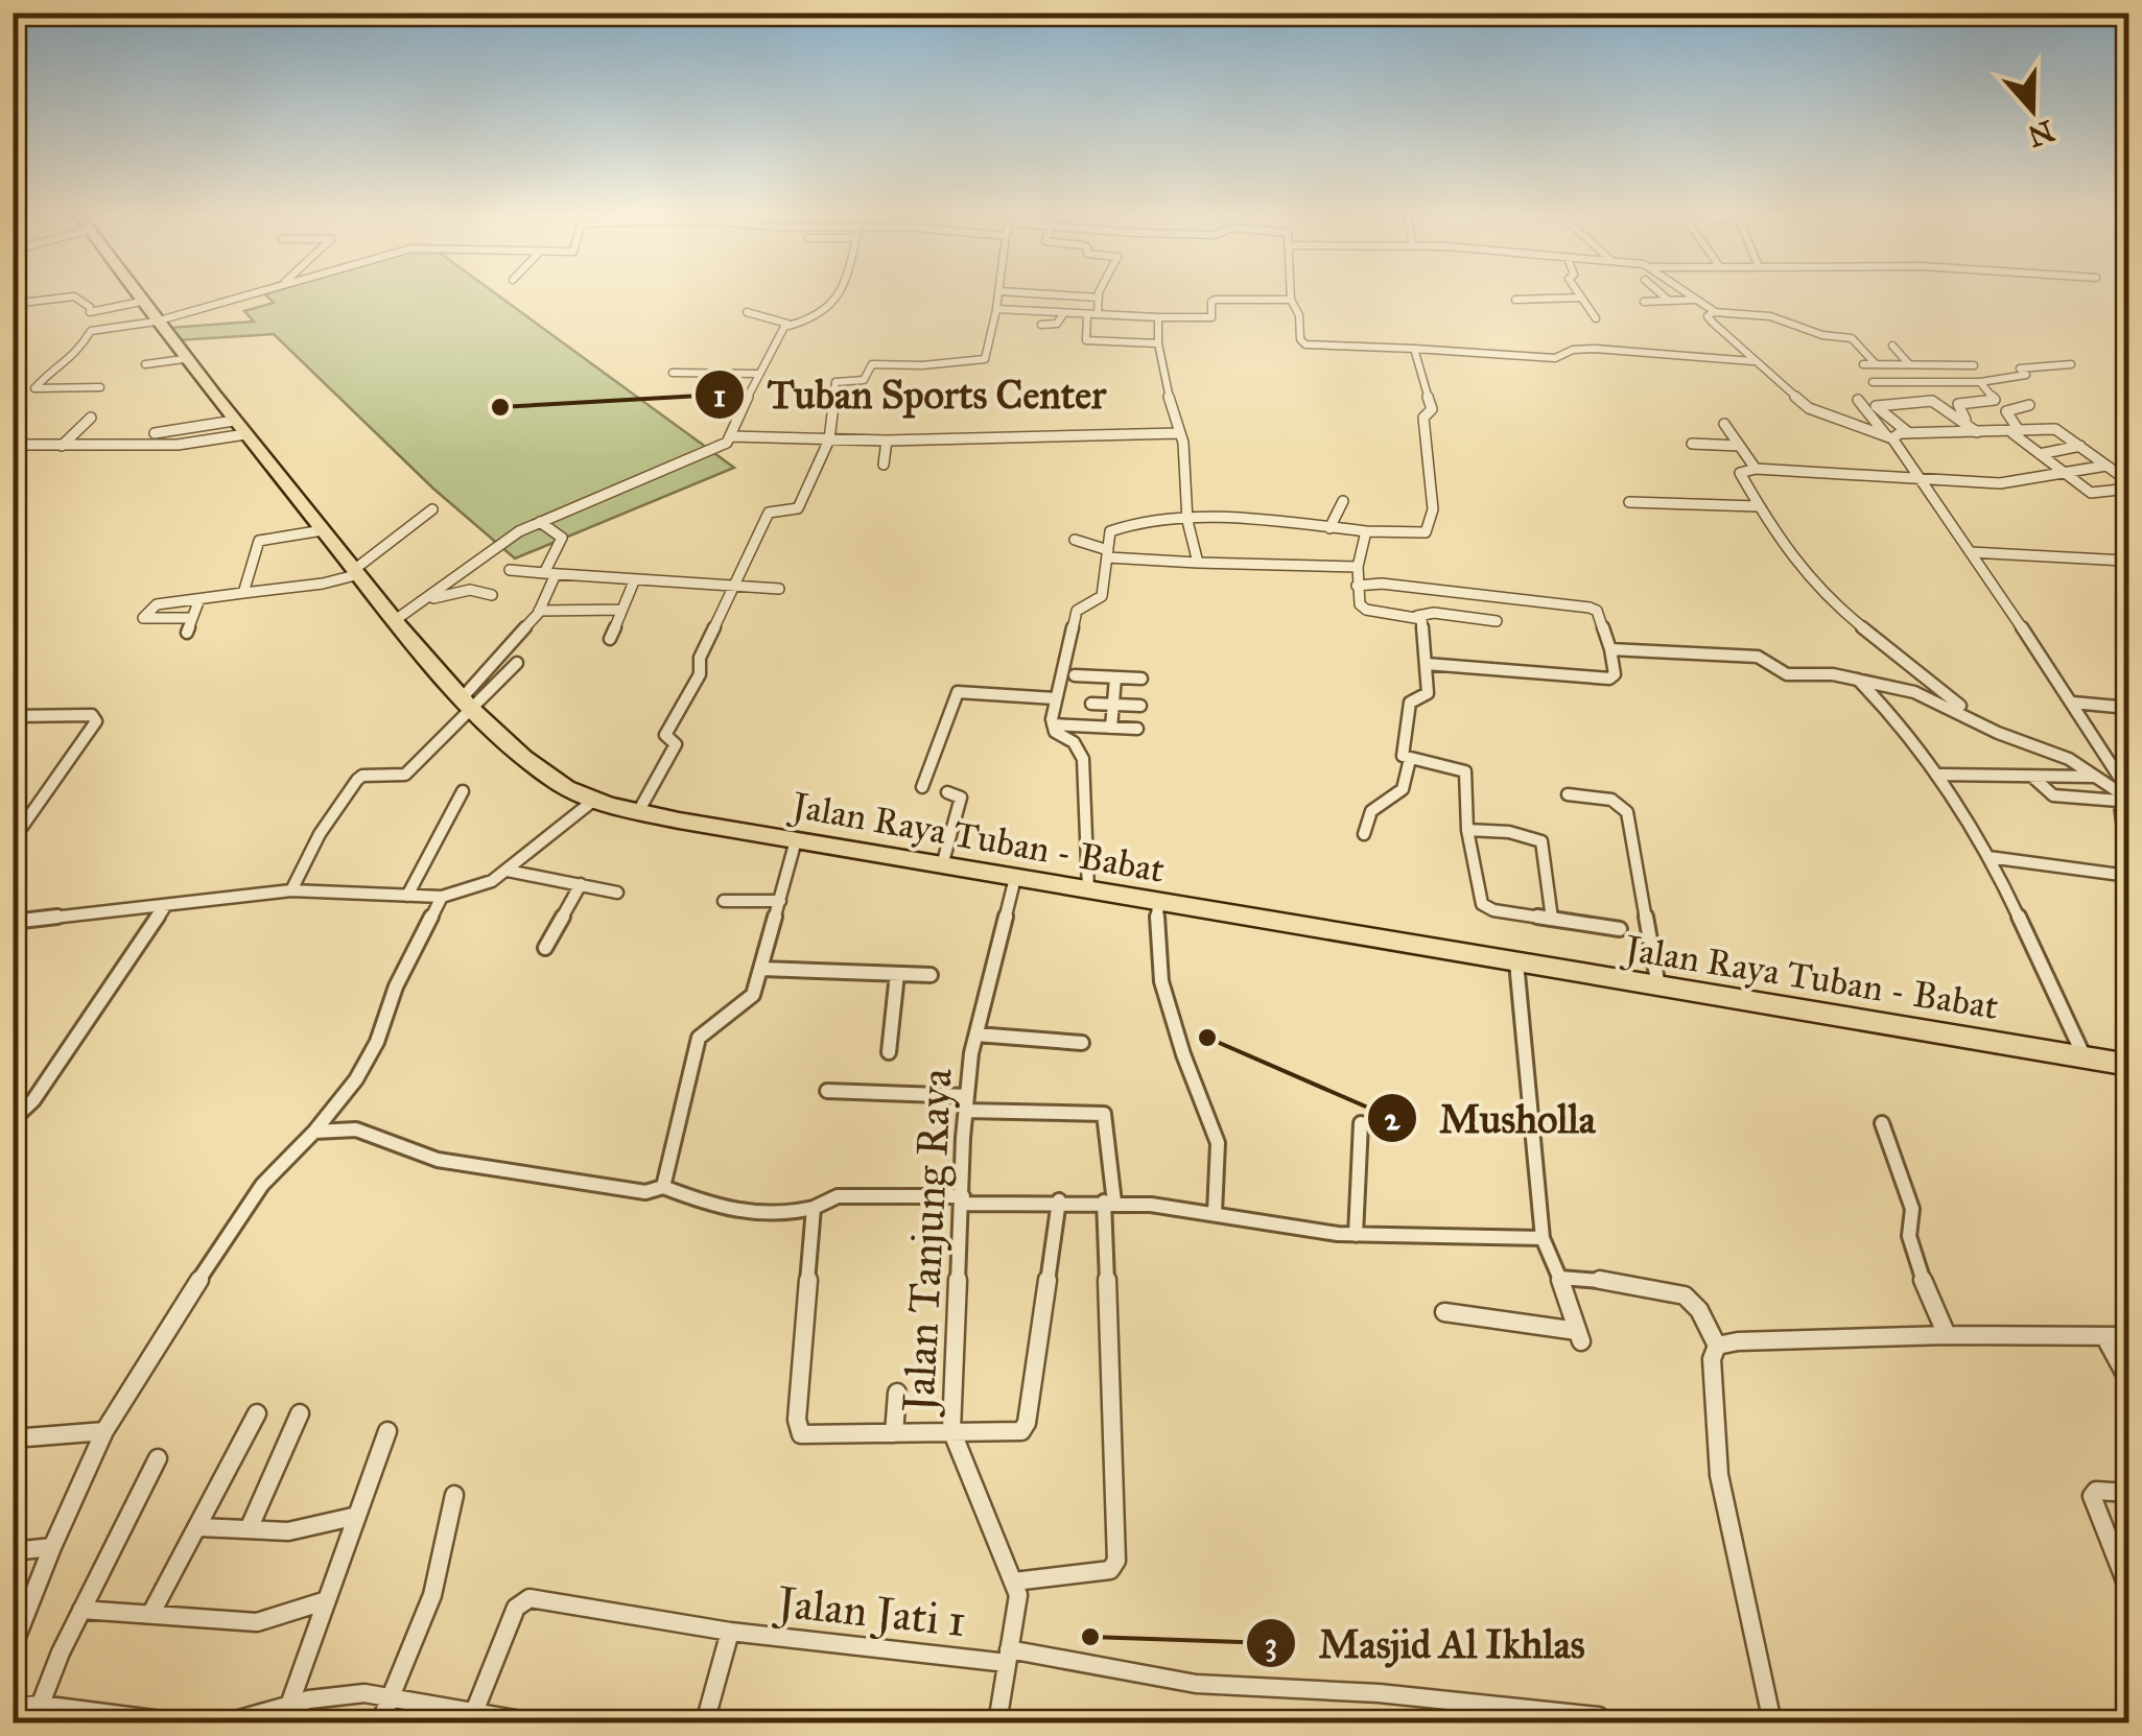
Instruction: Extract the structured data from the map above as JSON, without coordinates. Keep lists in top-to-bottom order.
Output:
{
  "streets": {
    "highway": ["Jalan Raya Tuban - Babat"],
    "street": ["Jalan Tanjung Raya", "Jalan Jati 1"]
  },
  "crossings": [
    ["Jalan Raya Tuban - Babat", "Jalan Tanjung Raya"],
    ["Jalan Tanjung Raya", "Jalan Jati 1"]
  ],
  "places": ["Tuban Sports Center", "Musholla", "Masjid Al Ikhlas"],
  "north": "bottom"
}
